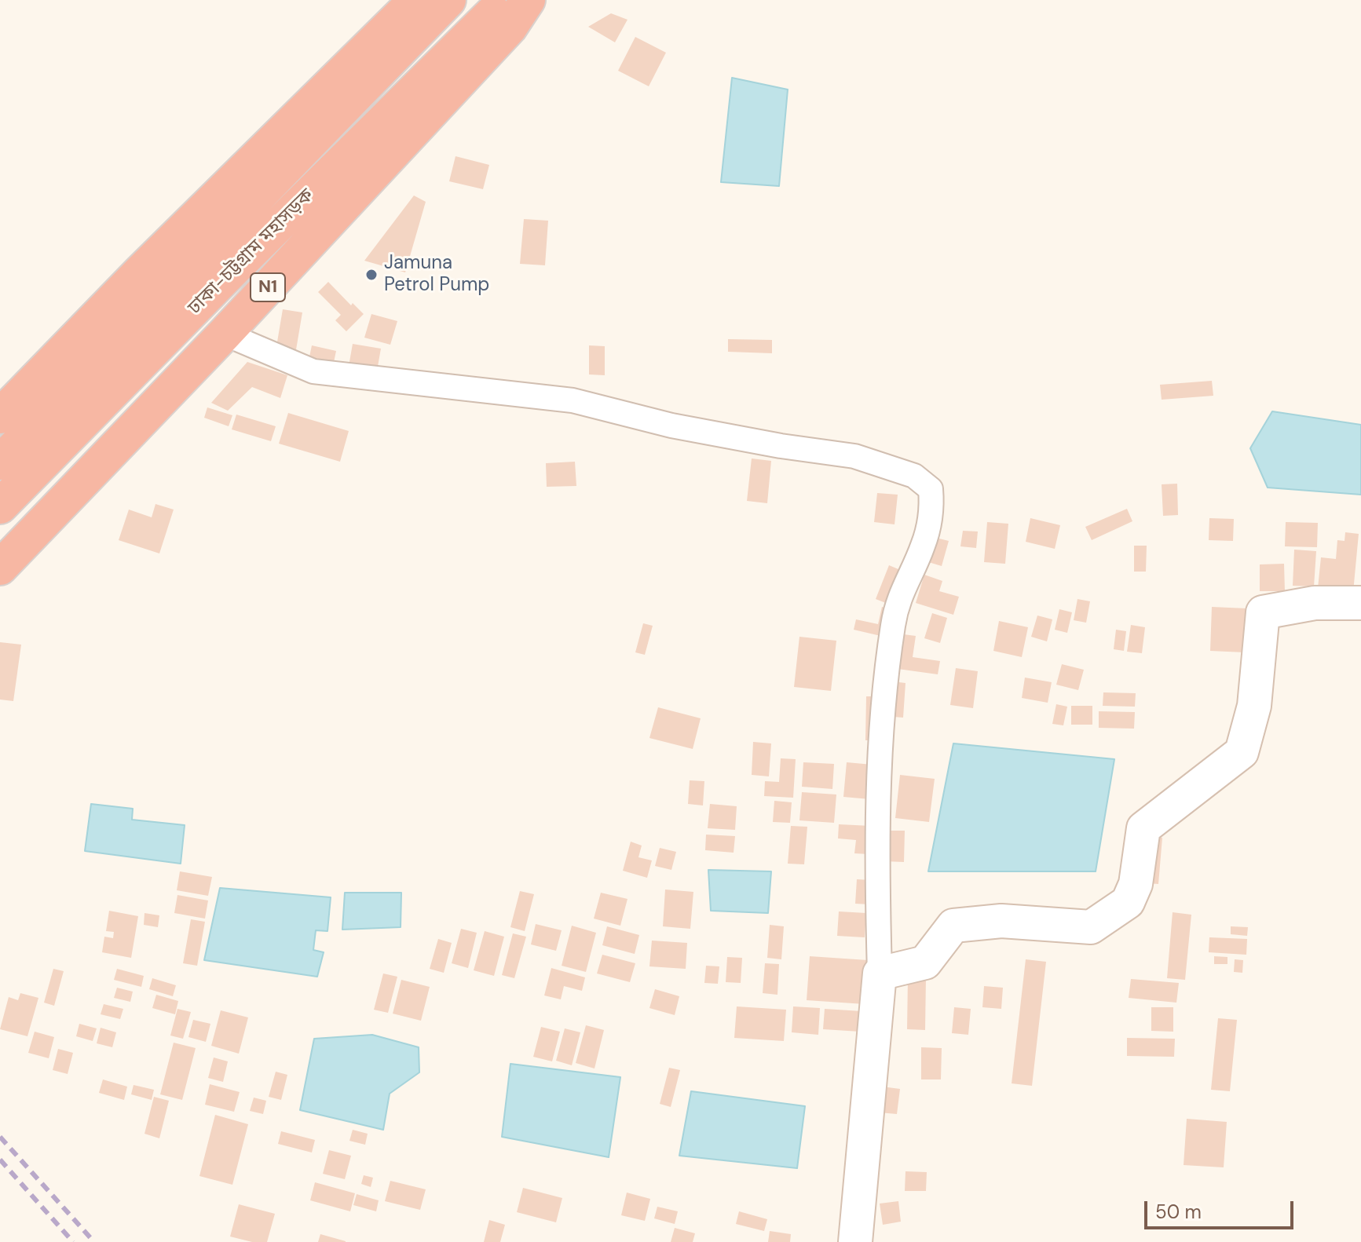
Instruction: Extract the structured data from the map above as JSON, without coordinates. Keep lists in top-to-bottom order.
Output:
{
  "streets": {
    "highway": ["ঢাকা-চট্টগ্রাম মহাসড়ক", "N1"]
  },
  "places": ["Jamuna Petrol Pump"],
  "scale_bar": "50 m"
}
